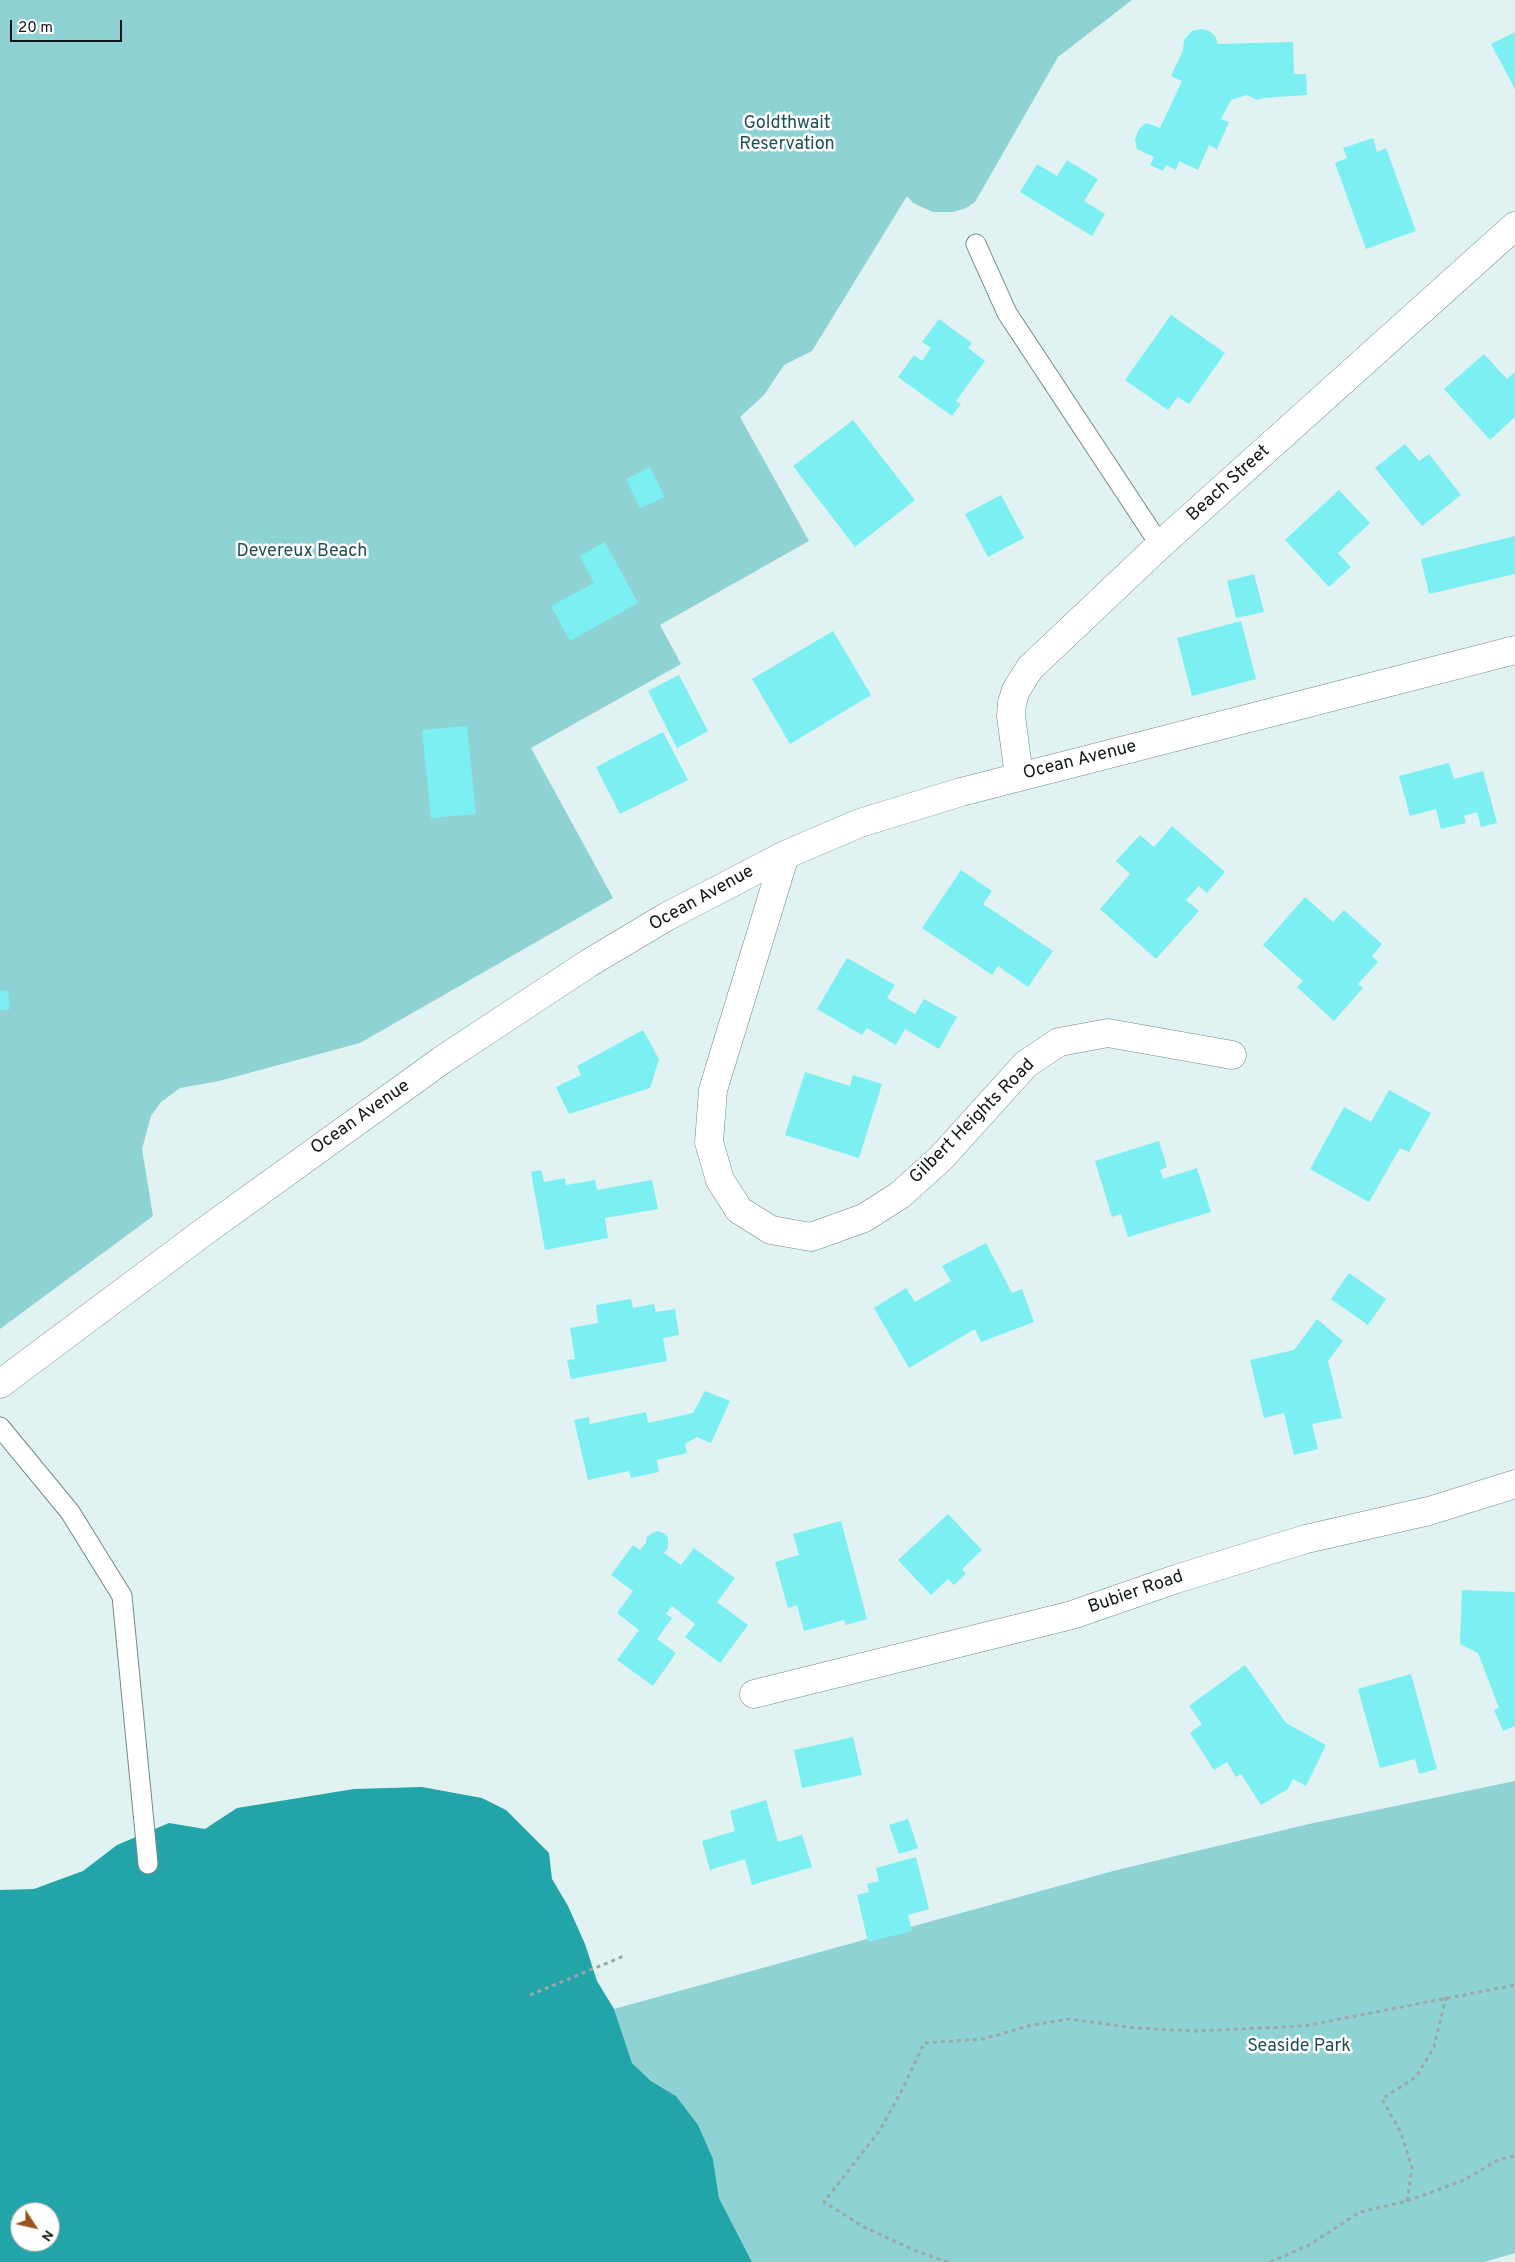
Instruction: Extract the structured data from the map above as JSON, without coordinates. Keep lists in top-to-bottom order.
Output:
{
  "streets": {
    "street": [
      "Beach Street",
      "Ocean Avenue",
      "Gilbert Heights Road",
      "Bubier Road"
    ]
  },
  "crossings": [
    ["Beach Street", "Ocean Avenue"],
    ["Ocean Avenue", "Gilbert Heights Road"]
  ],
  "parks": ["Goldthwait Reservation", "Devereux Beach", "Seaside Park"],
  "scale_bar": "20 m",
  "north": "bottom right"
}
